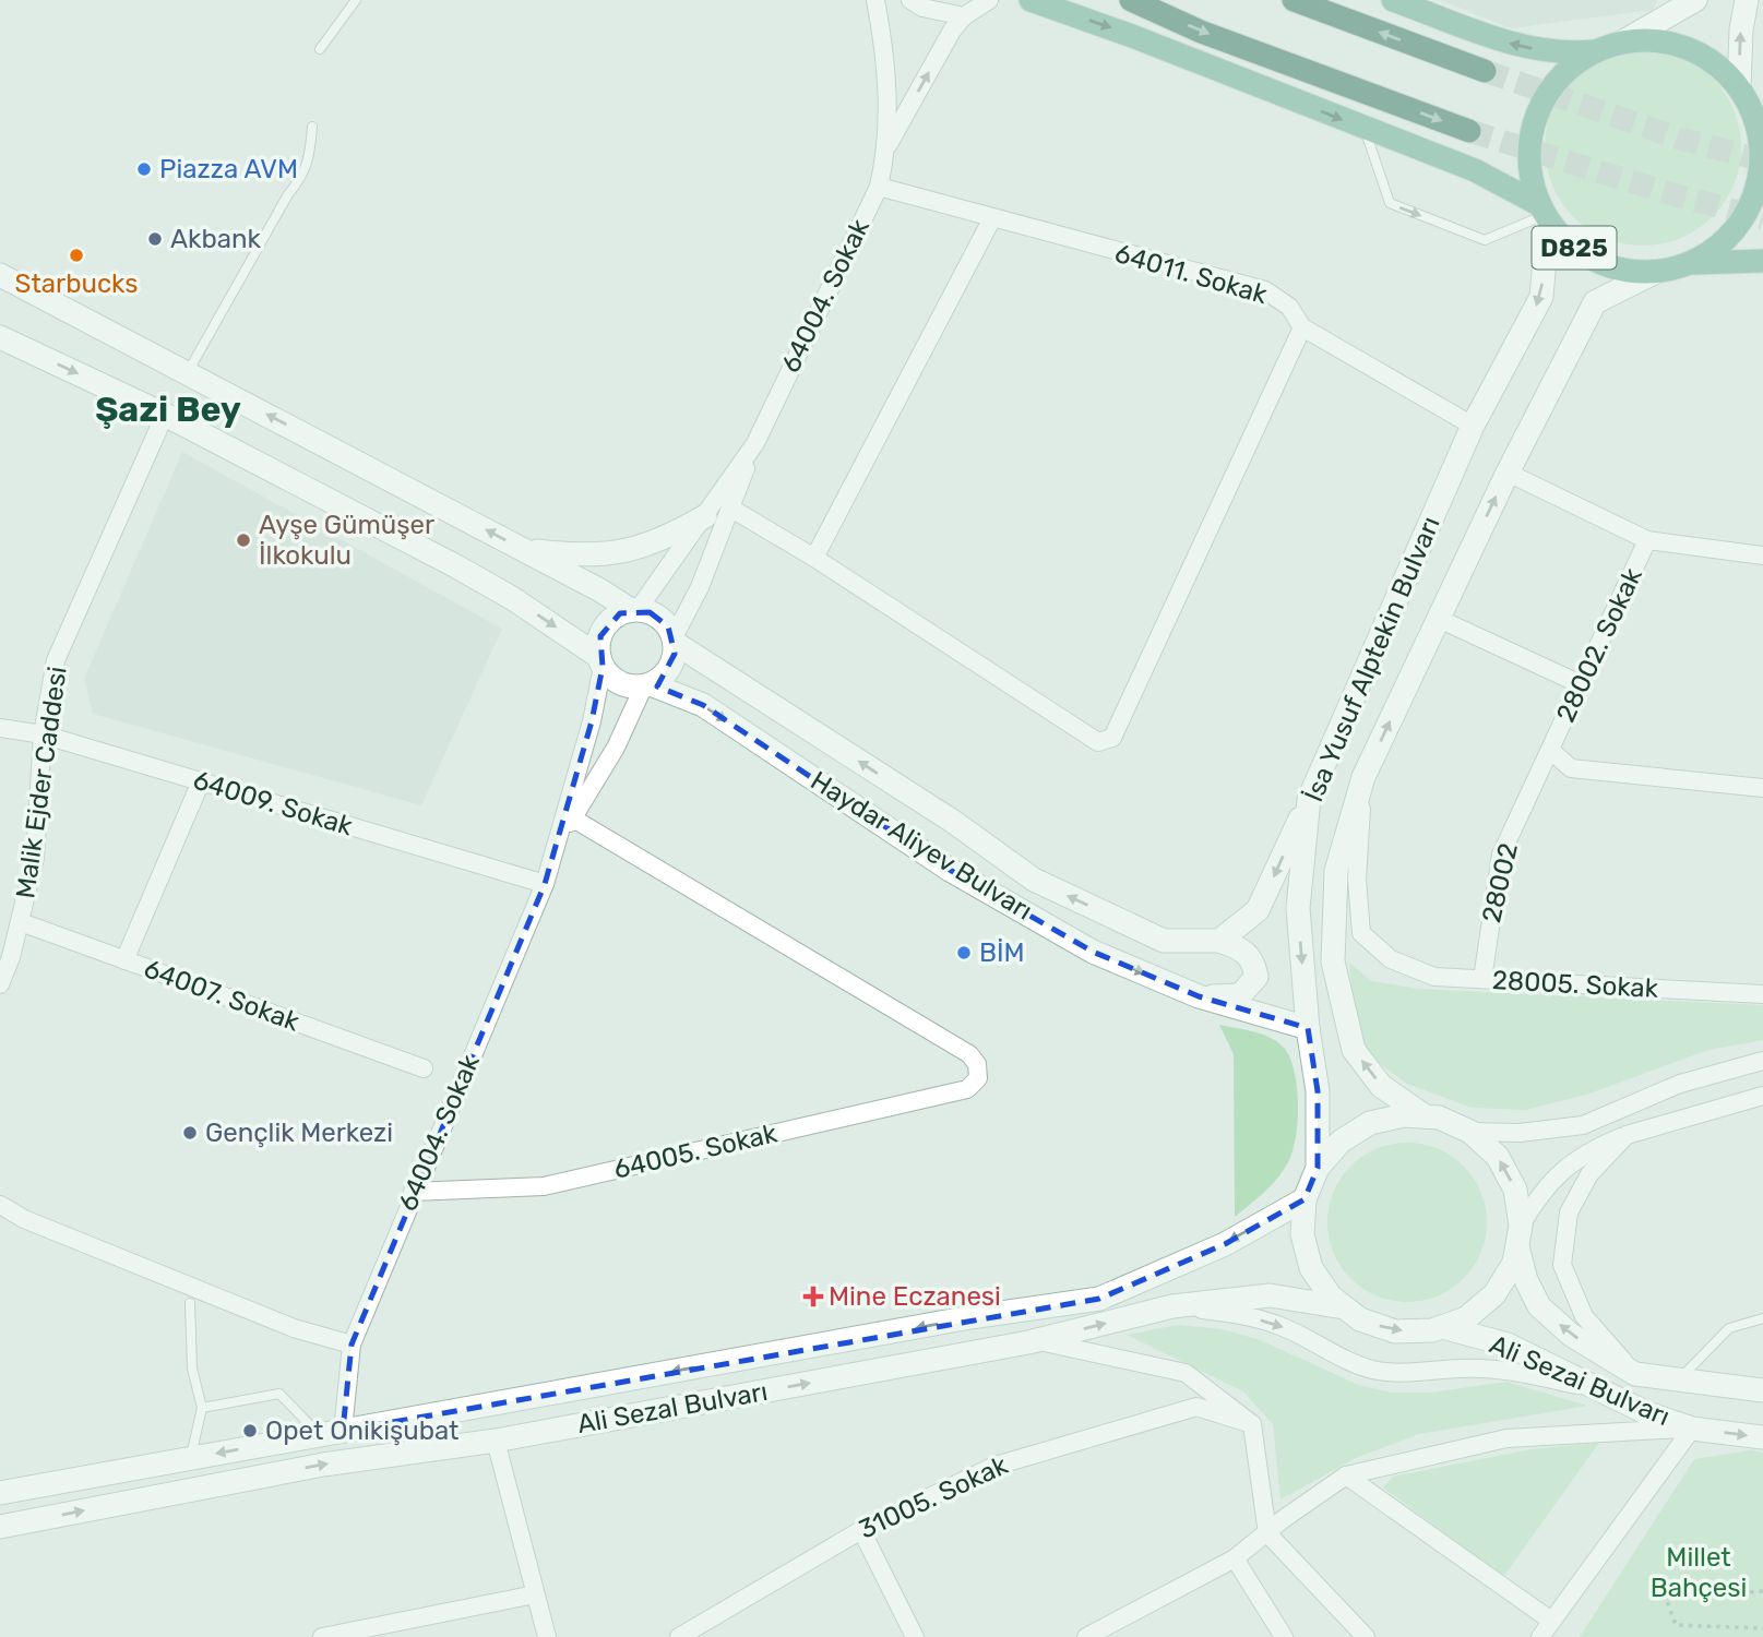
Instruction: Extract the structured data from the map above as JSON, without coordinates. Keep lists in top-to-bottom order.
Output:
{
  "streets": {
    "main road": [
      "D825",
      "İsa Yusuf Alptekin Bulvarı",
      "Haydar Aliyev Bulvarı",
      "Ali Sezai Bulvarı",
      "Ali Sezal Bulvarı"
    ],
    "street": [
      "64011. Sokak",
      "64004. Sokak",
      "28002. Sokak",
      "Malik Ejder Caddesi",
      "64009. Sokak",
      "28002",
      "28005. Sokak",
      "64007. Sokak",
      "64005. Sokak",
      "31005. Sokak"
    ]
  },
  "crossings": [
    ["D825", "İsa Yusuf Alptekin Bulvarı"],
    ["64011. Sokak", "64004. Sokak"],
    ["64011. Sokak", "İsa Yusuf Alptekin Bulvarı"],
    ["64004. Sokak", "64009. Sokak"],
    ["64004. Sokak", "Haydar Aliyev Bulvarı"],
    ["64004. Sokak", "64005. Sokak"],
    ["64004. Sokak", "Ali Sezal Bulvarı"],
    ["28002. Sokak", "28002"],
    ["İsa Yusuf Alptekin Bulvarı", "Haydar Aliyev Bulvarı"],
    ["İsa Yusuf Alptekin Bulvarı", "28005. Sokak"],
    ["İsa Yusuf Alptekin Bulvarı", "Ali Sezai Bulvarı"],
    ["İsa Yusuf Alptekin Bulvarı", "Ali Sezal Bulvarı"],
    ["Malik Ejder Caddesi", "64009. Sokak"],
    ["Malik Ejder Caddesi", "64007. Sokak"],
    ["28002", "28005. Sokak"],
    ["Ali Sezai Bulvarı", "Ali Sezal Bulvarı"]
  ],
  "districts": ["Şazi Bey"],
  "parks": ["Millet Bahçesi"],
  "places": {
    "other": [
      "Piazza AVM",
      "Akbank",
      "Starbucks",
      "Ayşe Gümüşer İlkokulu",
      "BİM",
      "Gençlik Merkezi",
      "Opet Onikişubat"
    ],
    "health": ["Mine Eczanesi"]
  }
}
